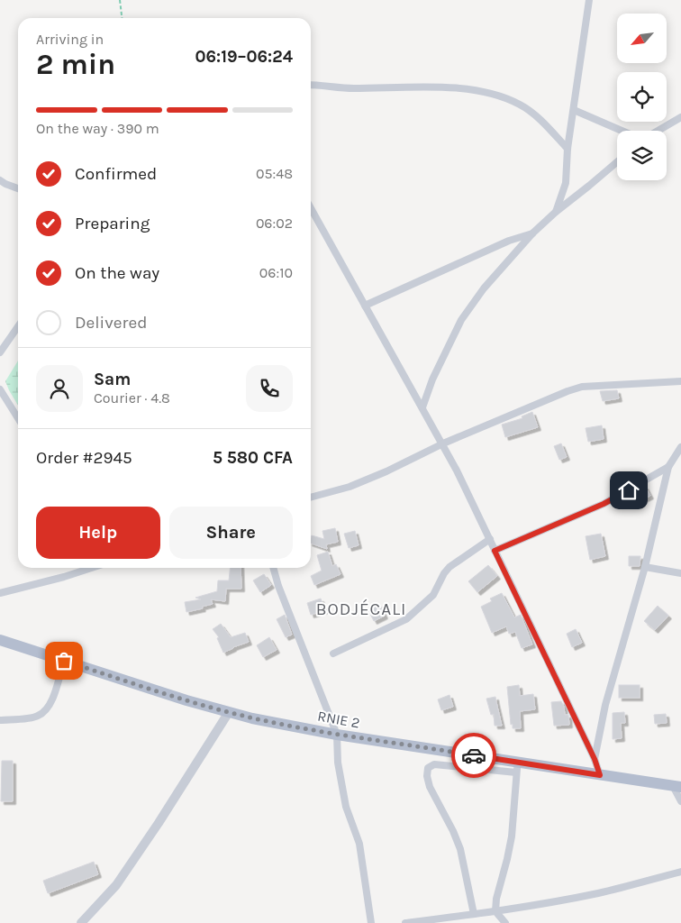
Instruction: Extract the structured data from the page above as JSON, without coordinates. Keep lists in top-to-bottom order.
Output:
{
  "streets": {
    "main road": ["RNIE 2"]
  },
  "districts": ["BODJÉCALI"],
  "north": "bottom left",
  "page": {
    "heading": ["2 min", "Arriving in", "06:19–06:24"],
    "panel": [
      "Sam",
      "Courier · 4.8",
      "Order #2945",
      "5 580 CFA"
    ],
    "bar": "On the way · 390 m",
    "list": [
      ["Confirmed", "05:48"],
      ["Preparing", "06:02"],
      ["On the way", "06:10"],
      "Delivered"
    ],
    "buttons": ["Help", "Share"]
  }
}
